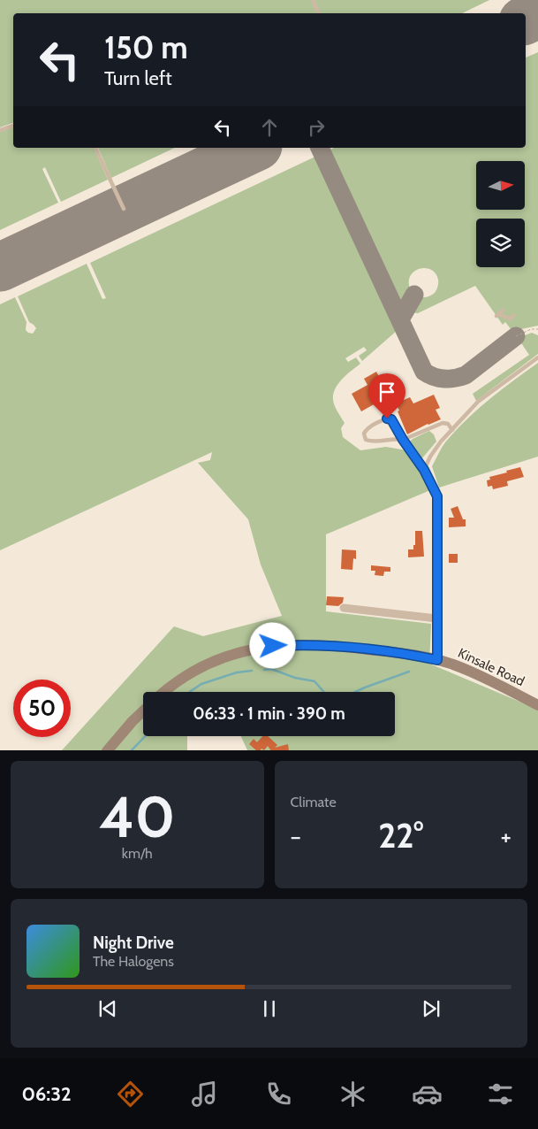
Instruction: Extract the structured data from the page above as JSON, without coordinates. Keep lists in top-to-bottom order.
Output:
{
  "streets": {
    "main road": ["Kinsale Road"]
  },
  "north": "right",
  "page": {
    "turn": ["150 m", "Turn left"],
    "limit": "50",
    "trip": "06:33 · 1 min · 390 m",
    "tile": [
      ["40", "km/h"],
      "Climate"
    ],
    "heat": ["−", "22°", "+"],
    "song": ["Night Drive", "The Halogens"],
    "tabs": "06:32"
  }
}
